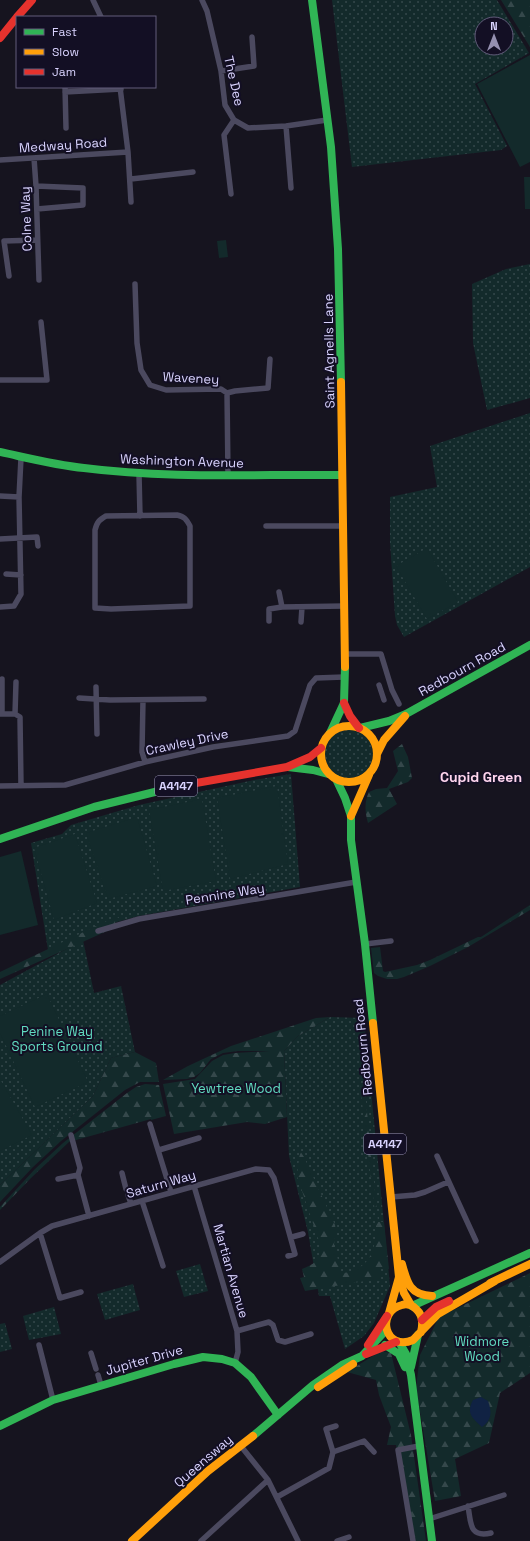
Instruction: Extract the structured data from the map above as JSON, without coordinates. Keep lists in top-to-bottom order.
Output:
{
  "streets": {
    "main road": [
      "Saint Agnells Lane",
      "Washington Avenue",
      "Redbourn Road",
      "A4147",
      "Jupiter Drive",
      "Queensway"
    ],
    "street": [
      "The Dee",
      "Medway Road",
      "Colne Way",
      "Waveney",
      "Crawley Drive",
      "Pennine Way",
      "Saturn Way",
      "Martian Avenue"
    ]
  },
  "crossings": [
    ["The Dee", "Saint Agnells Lane"],
    ["Medway Road", "Colne Way"],
    ["Saint Agnells Lane", "Washington Avenue"],
    ["Saint Agnells Lane", "Redbourn Road"],
    ["Saint Agnells Lane", "Crawley Drive"],
    ["Saint Agnells Lane", "A4147"],
    ["Waveney", "Washington Avenue"],
    ["Redbourn Road", "A4147"],
    ["Redbourn Road", "Pennine Way"],
    ["Redbourn Road", "Queensway"],
    ["A4147", "Queensway"],
    ["Saturn Way", "Martian Avenue"],
    ["Martian Avenue", "Jupiter Drive"],
    ["Jupiter Drive", "Queensway"]
  ],
  "districts": ["Cupid Green"],
  "parks": ["Penine Way Sports Ground", "Yewtree Wood", "Widmore Wood"],
  "legend": ["Fast", "Slow", "Jam"],
  "north": "top"
}
